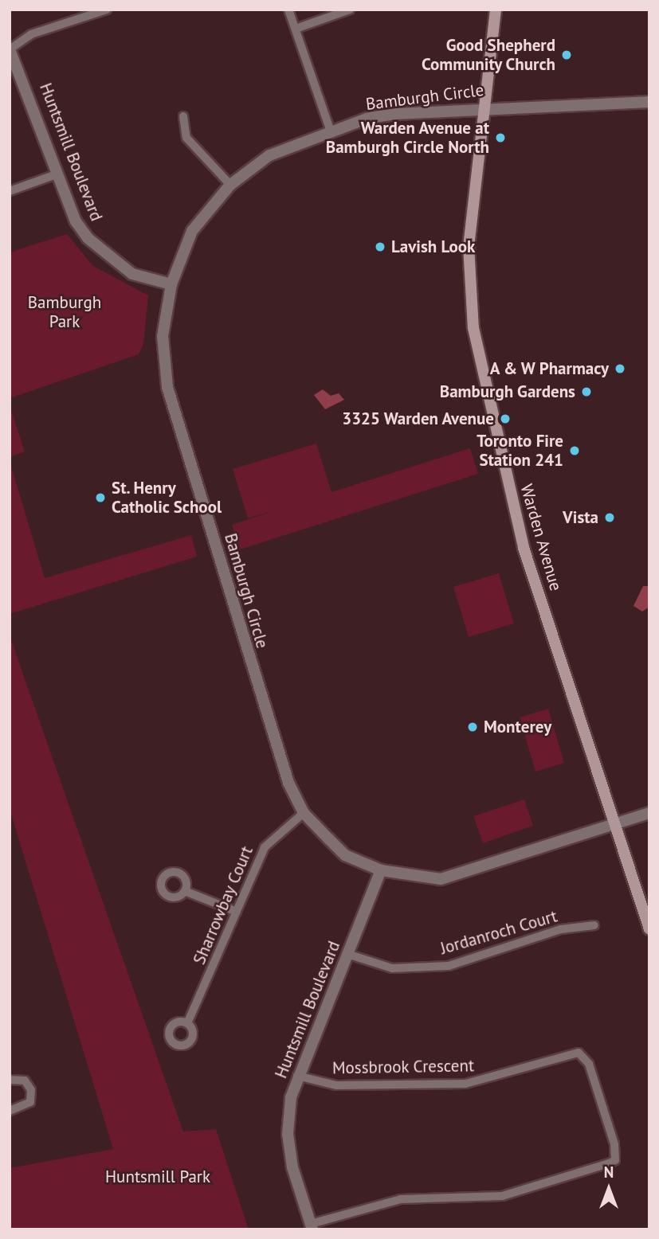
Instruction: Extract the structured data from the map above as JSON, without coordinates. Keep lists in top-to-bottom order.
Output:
{
  "streets": {
    "main road": ["Warden Avenue"],
    "street": [
      "Bamburgh Circle",
      "Huntsmill Boulevard",
      "Sharrowbay Court",
      "Jordanroch Court",
      "Mossbrook Crescent"
    ]
  },
  "crossings": [
    ["Bamburgh Circle", "Huntsmill Boulevard"],
    ["Bamburgh Circle", "Warden Avenue"],
    ["Bamburgh Circle", "Sharrowbay Court"],
    ["Huntsmill Boulevard", "Jordanroch Court"],
    ["Huntsmill Boulevard", "Mossbrook Crescent"]
  ],
  "parks": ["Bamburgh Park", "Huntsmill Park"],
  "places": [
    "Good Shepherd Community Church",
    "Warden Avenue at Bamburgh Circle North",
    "Lavish Look",
    "A & W Pharmacy",
    "Bamburgh Gardens",
    "3325 Warden Avenue",
    "Toronto Fire Station 241",
    "St. Henry Catholic School",
    "Vista",
    "Monterey"
  ],
  "north": "top"
}
